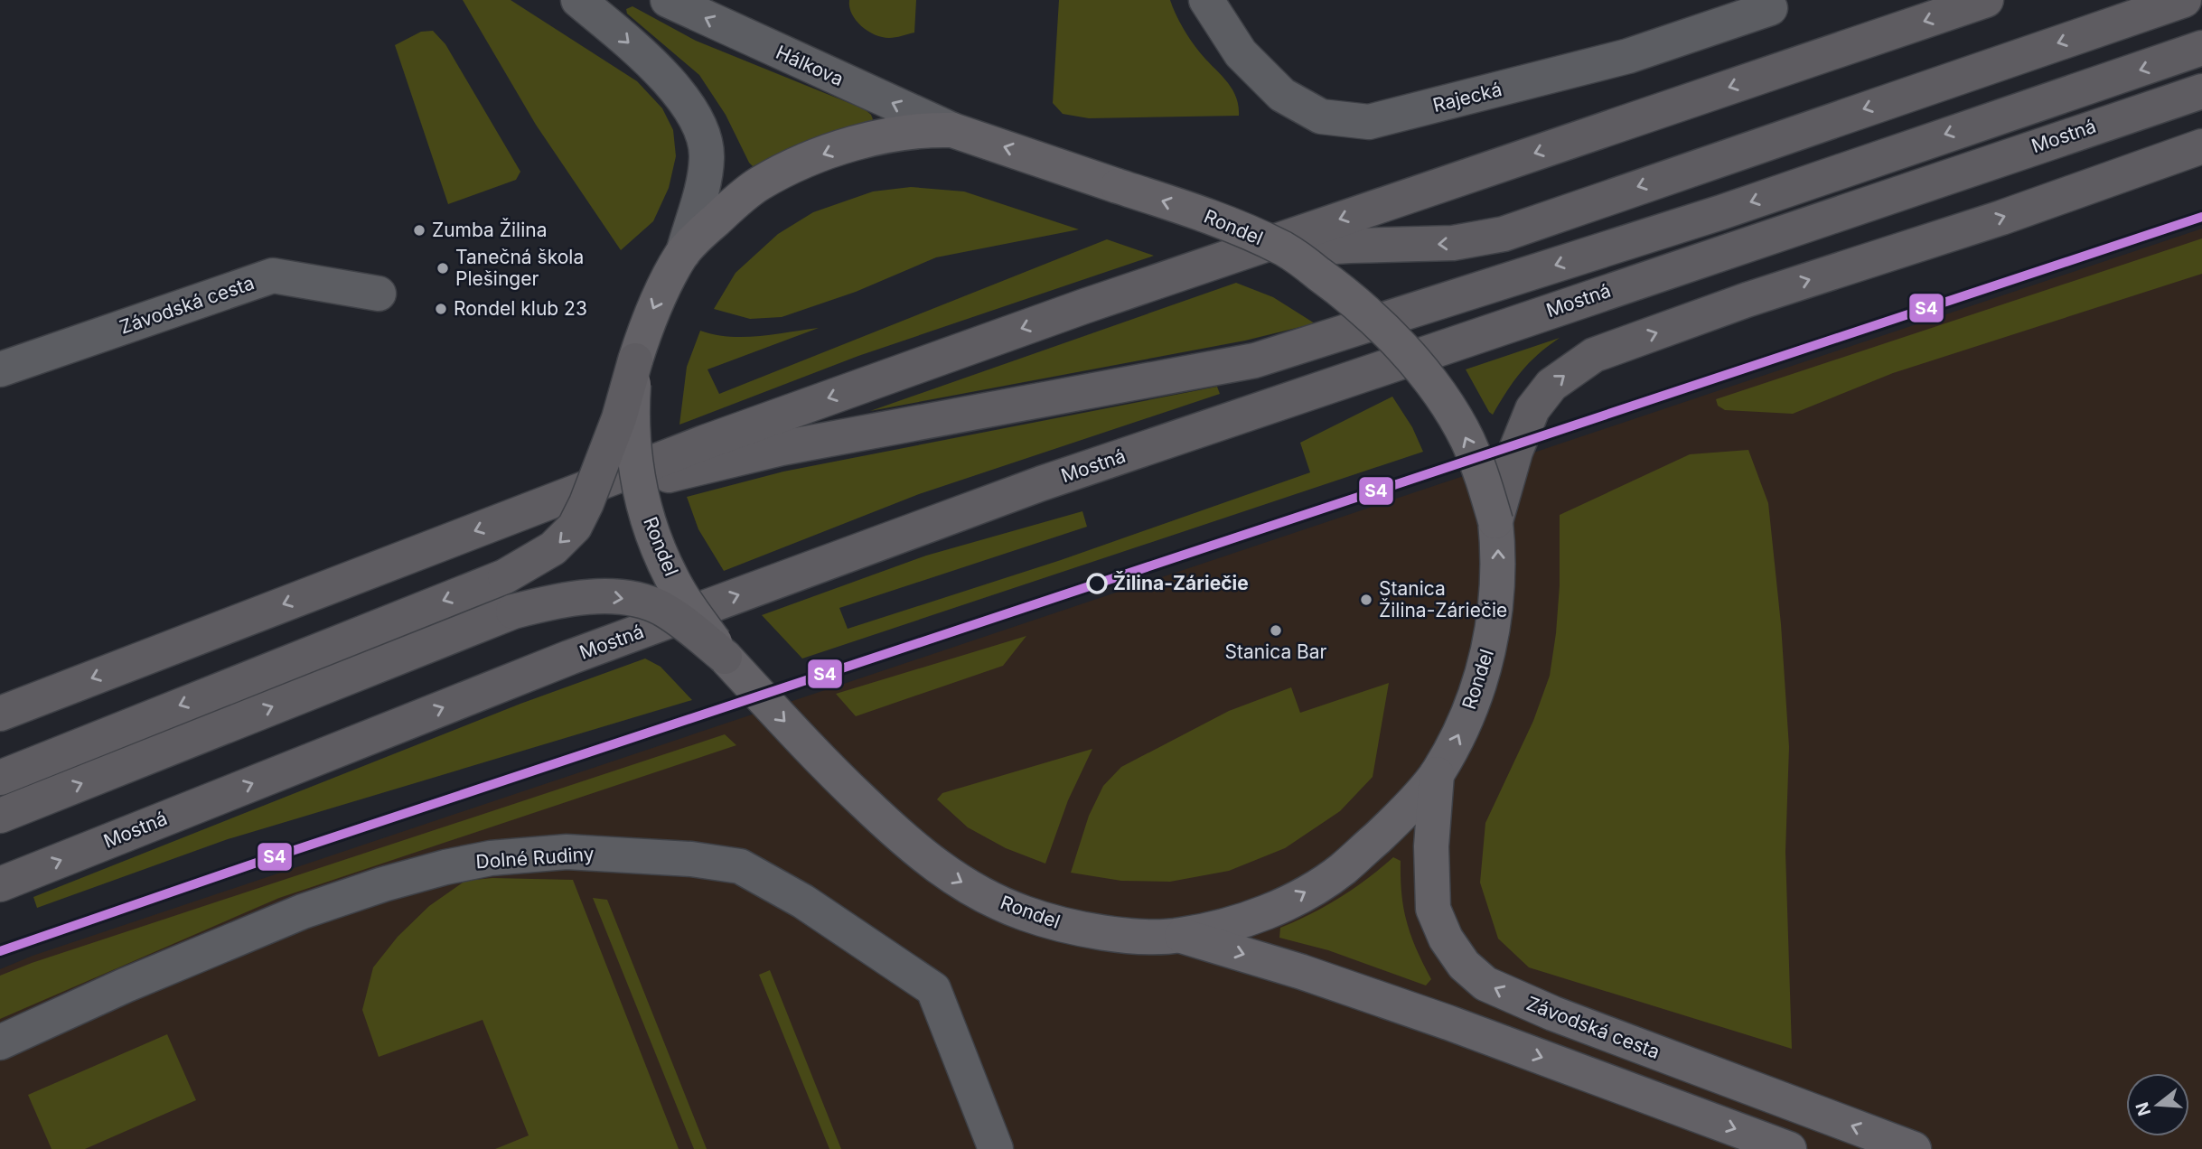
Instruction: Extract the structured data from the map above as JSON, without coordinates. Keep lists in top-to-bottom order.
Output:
{
  "streets": {
    "main road": ["Mostná"],
    "street": [
      "Hálkova",
      "Rajecká",
      "Rondel",
      "Závodská cesta",
      "Dolné Rudiny"
    ]
  },
  "crossings": [
    ["Hálkova", "Rondel"],
    ["Rondel", "Závodská cesta"]
  ],
  "one_way": ["Hálkova"],
  "places": [
    "Zumba Žilina",
    "Tanečná škola Plešinger",
    "Rondel klub 23",
    "Žilina-Záriečie",
    "Stanica Žilina-Záriečie",
    "Stanica Bar"
  ],
  "lines": ["transit line S4"],
  "north": "left"
}
